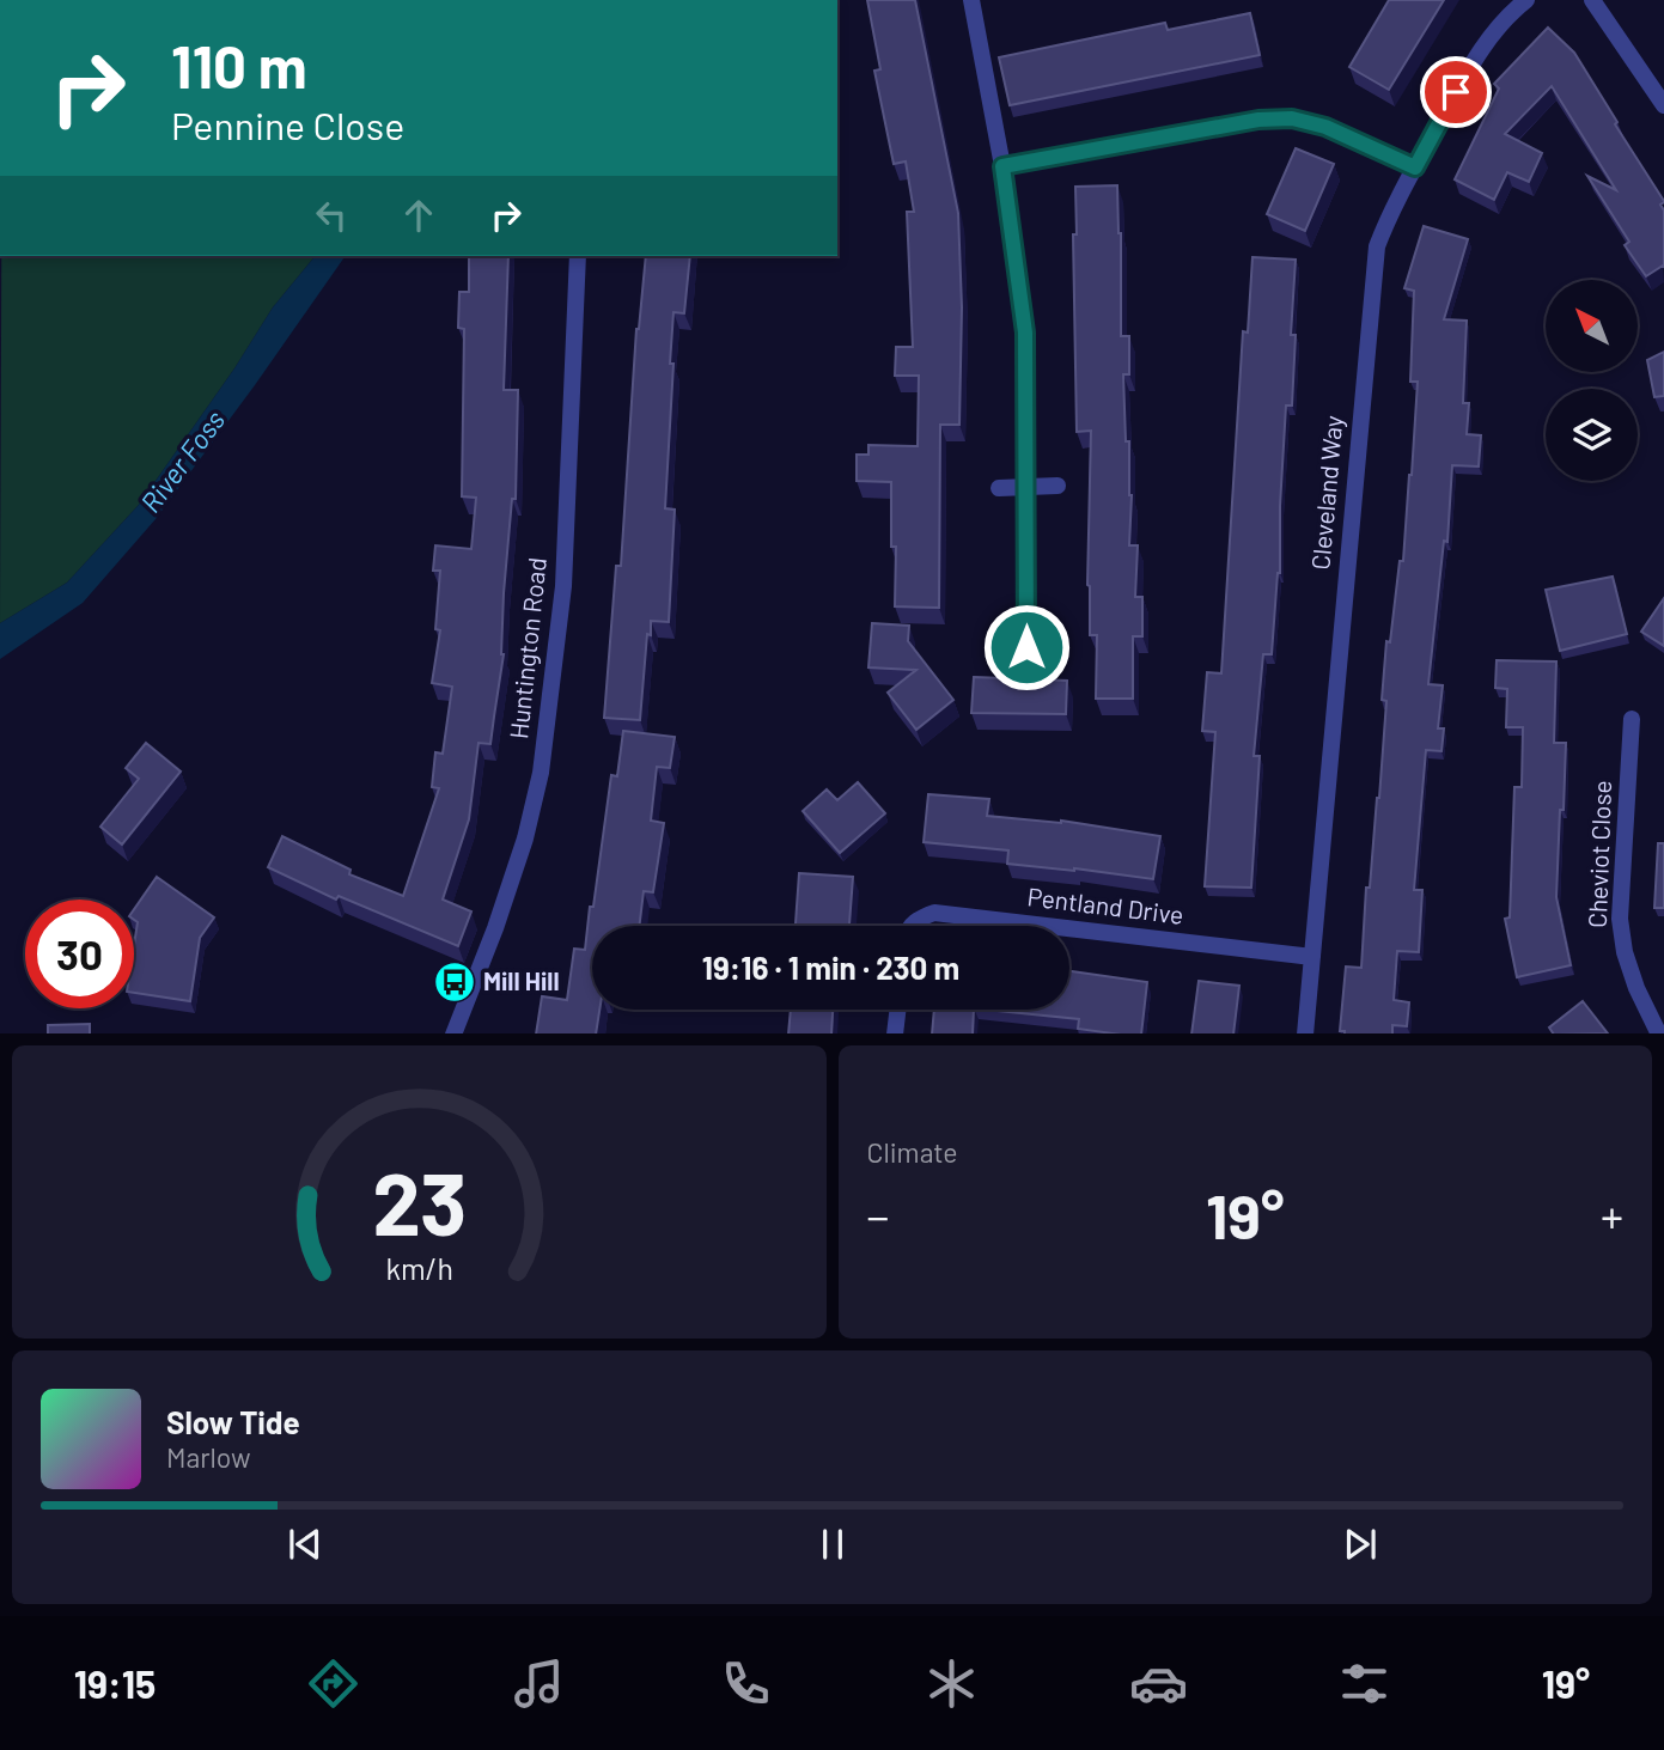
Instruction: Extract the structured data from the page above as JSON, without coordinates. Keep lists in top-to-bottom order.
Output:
{
  "streets": {
    "street": [
      "Cleveland Way",
      "Huntington Road",
      "Cheviot Close",
      "Pentland Drive"
    ]
  },
  "crossings": [
    ["Cleveland Way", "Pentland Drive"]
  ],
  "water": ["River Foss"],
  "places": {
    "bus stop": ["Mill Hill"]
  },
  "north": "top left",
  "page": {
    "turn": ["110 m", "Pennine Close"],
    "limit": "30",
    "trip": "19:16 · 1 min · 230 m",
    "tile": "Climate",
    "heat": ["−", "19°", "+"],
    "song": ["Slow Tide", "Marlow"],
    "tabs": ["19:15", "19°"],
    "gauge": ["23", "km/h"]
  }
}
